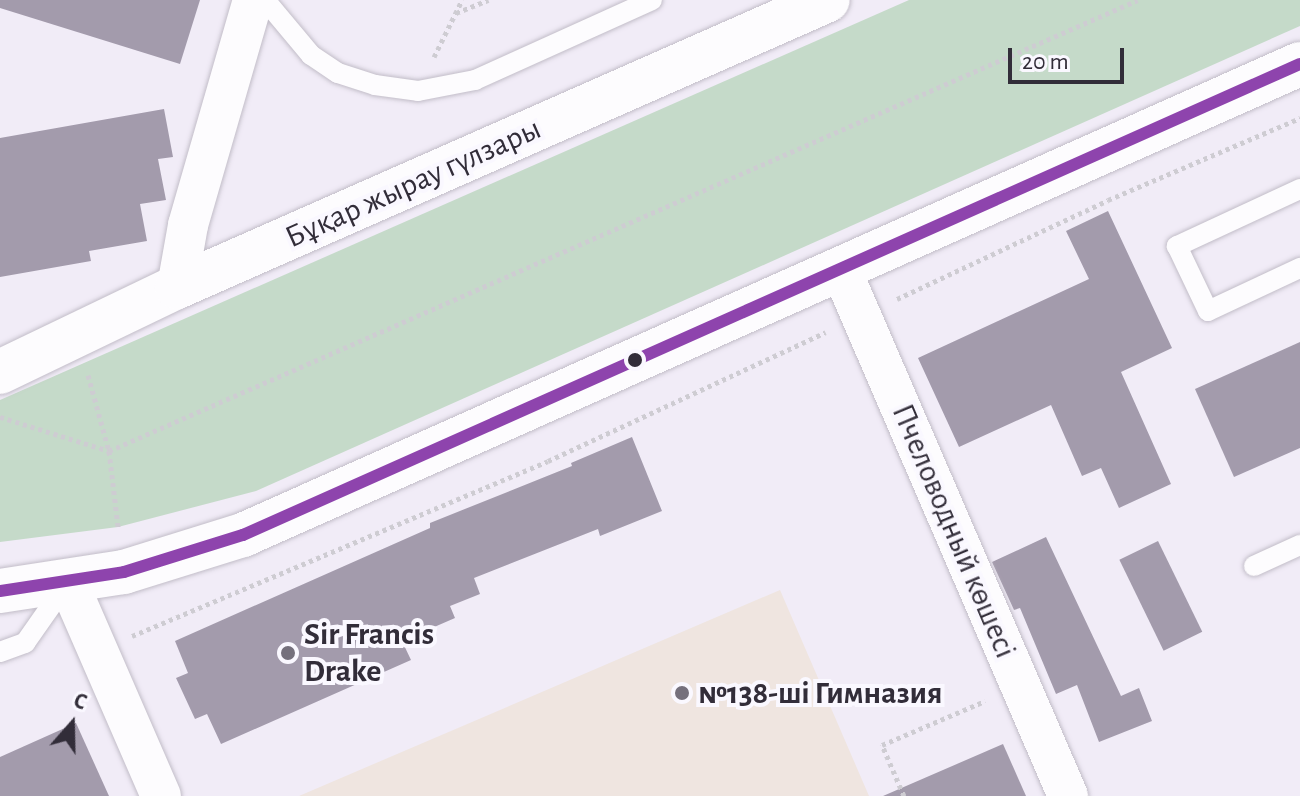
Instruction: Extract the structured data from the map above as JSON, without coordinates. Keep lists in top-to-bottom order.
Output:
{
  "streets": {
    "street": ["Бұқар жырау гүлзары", "Пчеловодный көшесі"]
  },
  "places": ["Sir Francis Drake", "№138-ші Гимназия"],
  "scale_bar": "20 m",
  "north": "top"
}
